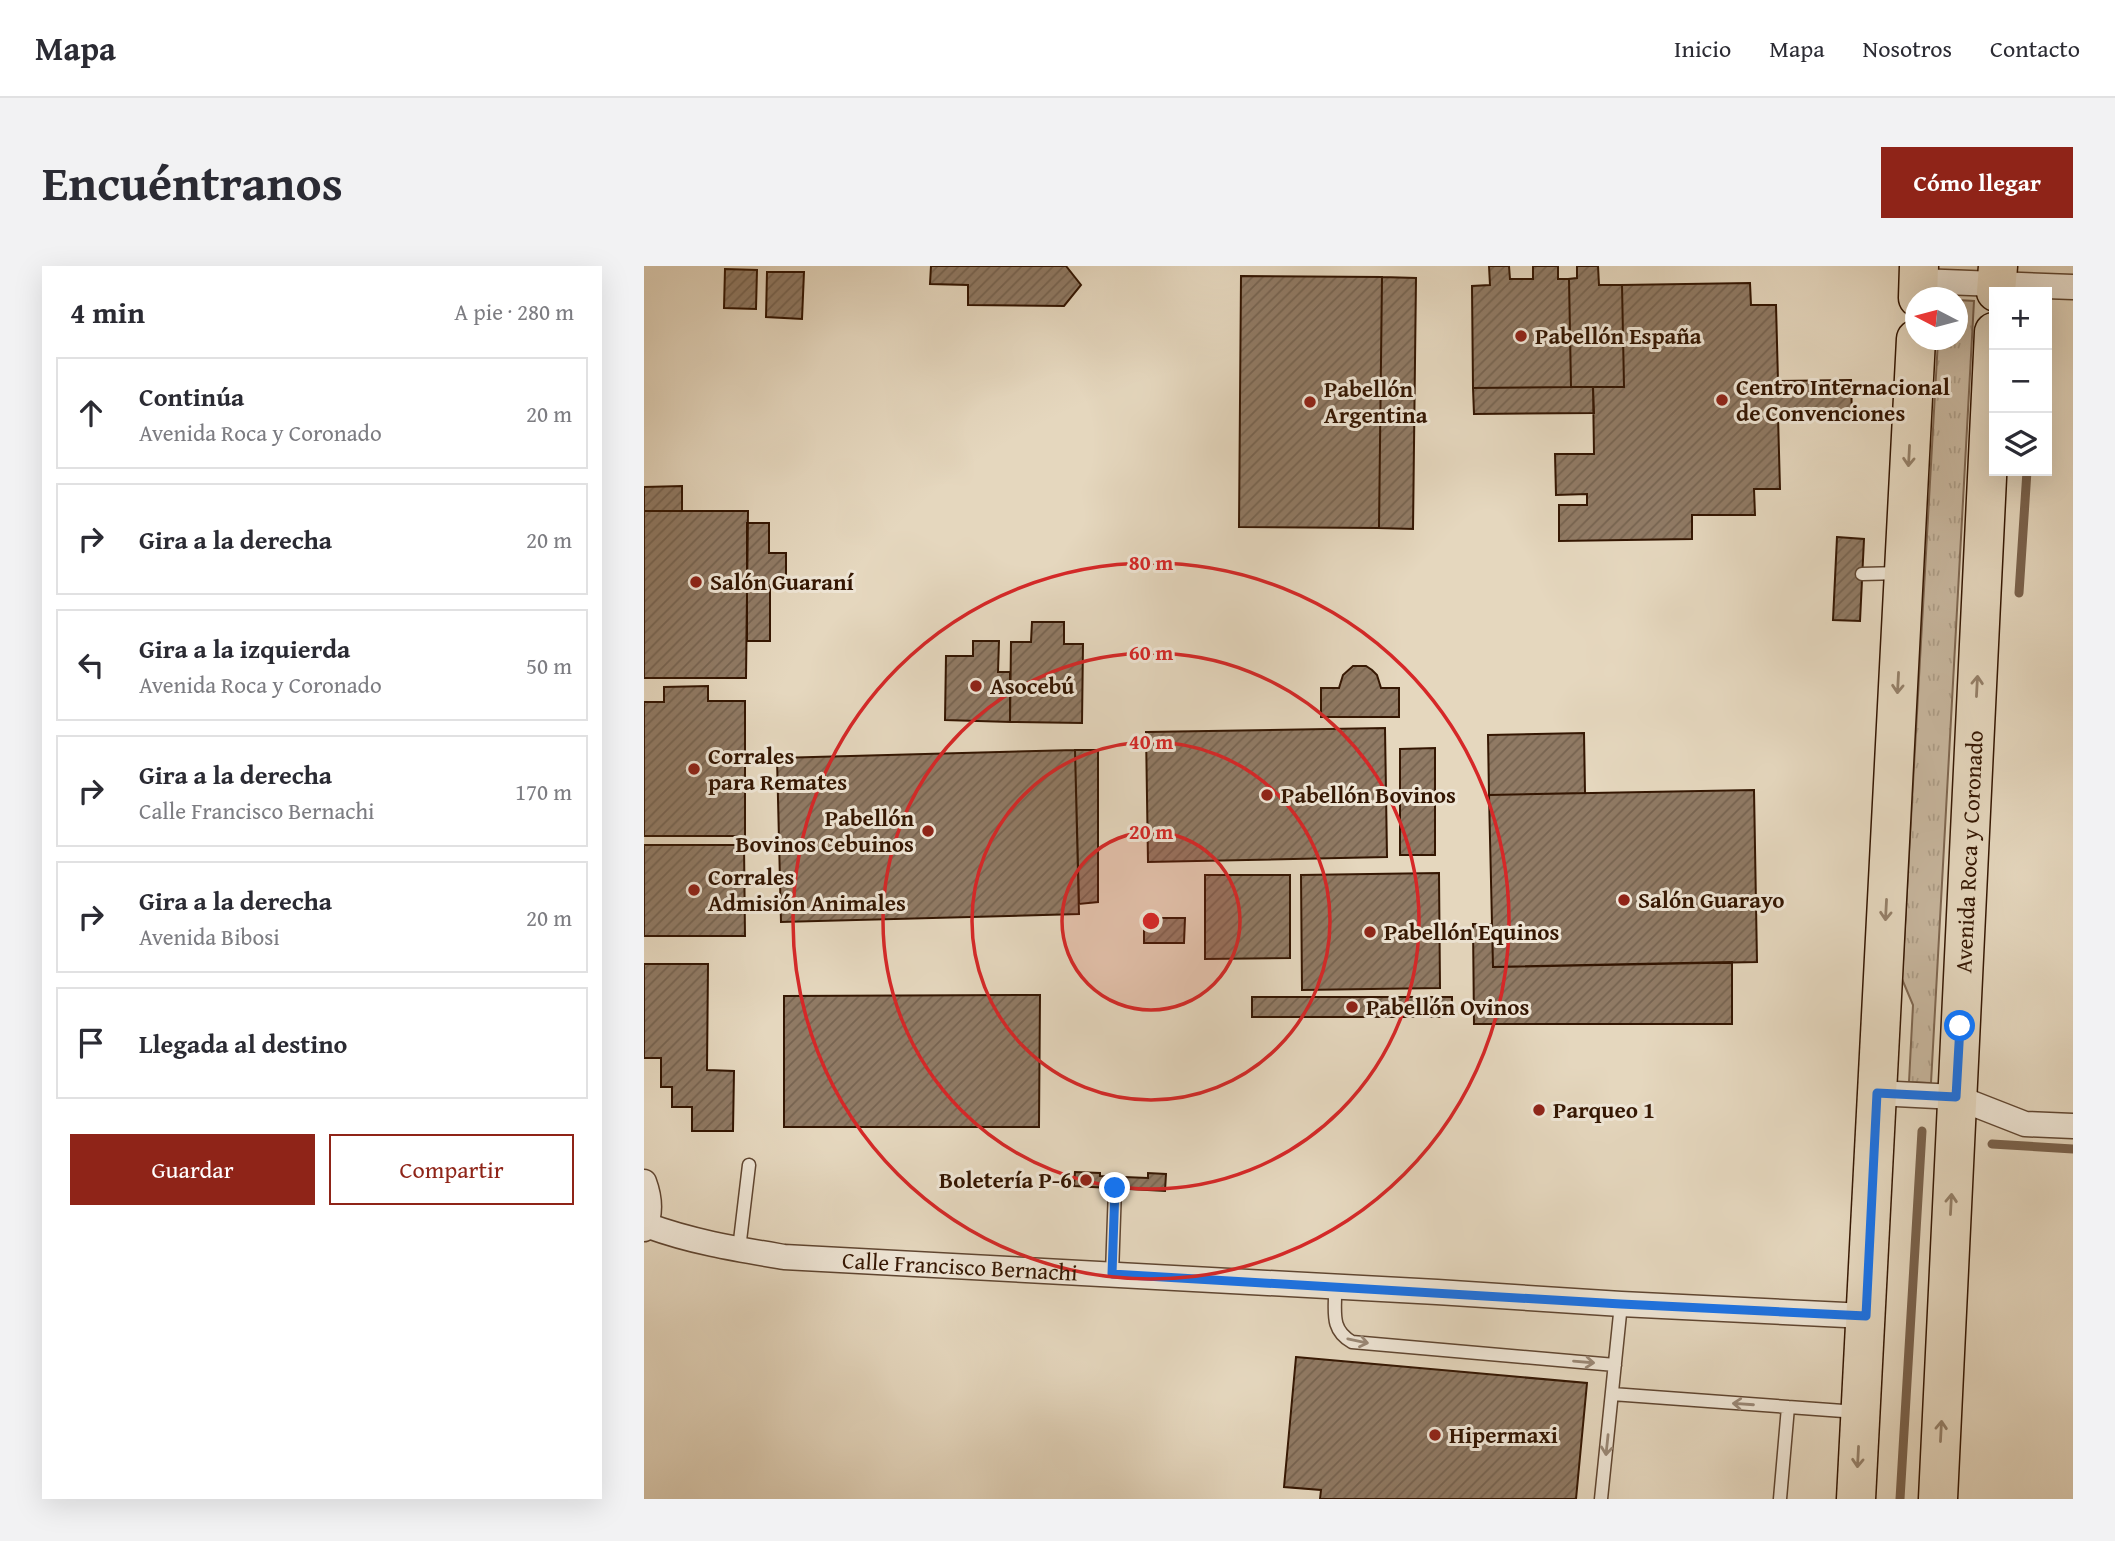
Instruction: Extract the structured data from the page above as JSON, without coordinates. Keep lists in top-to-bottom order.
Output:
{
  "streets": {
    "main road": ["Avenida Roca y Coronado"],
    "street": ["Calle Francisco Bernachi"]
  },
  "places": [
    "Pabellón España",
    "Centro Internacional de Convenciones",
    "Pabellón Argentina",
    "Salón Guaraní",
    "Asocebú",
    "Corrales para Remates",
    "Pabellón Bovinos",
    "Pabellón Bovinos Cebuinos",
    "Corrales Admisión Animales",
    "Salón Guarayo",
    "Pabellón Equinos",
    "Pabellón Ovinos",
    "Parqueo 1",
    "Boletería P-6",
    "Hipermaxi"
  ],
  "north": "left",
  "page": {
    "header": "Mapa",
    "nav": [
      "Inicio",
      "Mapa",
      "Nosotros",
      "Contacto"
    ],
    "title": "Encuéntranos",
    "buttons": [
      "Cómo llegar",
      ["Guardar", "Compartir"]
    ],
    "heading": ["4 min", "A pie · 280 m"],
    "map_buttons": ["+", "−"],
    "list": [
      ["Continúa", "Avenida Roca y Coronado", "20 m"],
      ["Gira a la derecha", "20 m"],
      ["Gira a la izquierda", "Avenida Roca y Coronado", "50 m"],
      ["Gira a la derecha", "Calle Francisco Bernachi", "170 m"],
      ["Gira a la derecha", "Avenida Bibosi", "20 m"],
      "Llegada al destino"
    ]
  },
  "rings": [
    "80 m",
    "60 m",
    "40 m",
    "20 m"
  ]
}
